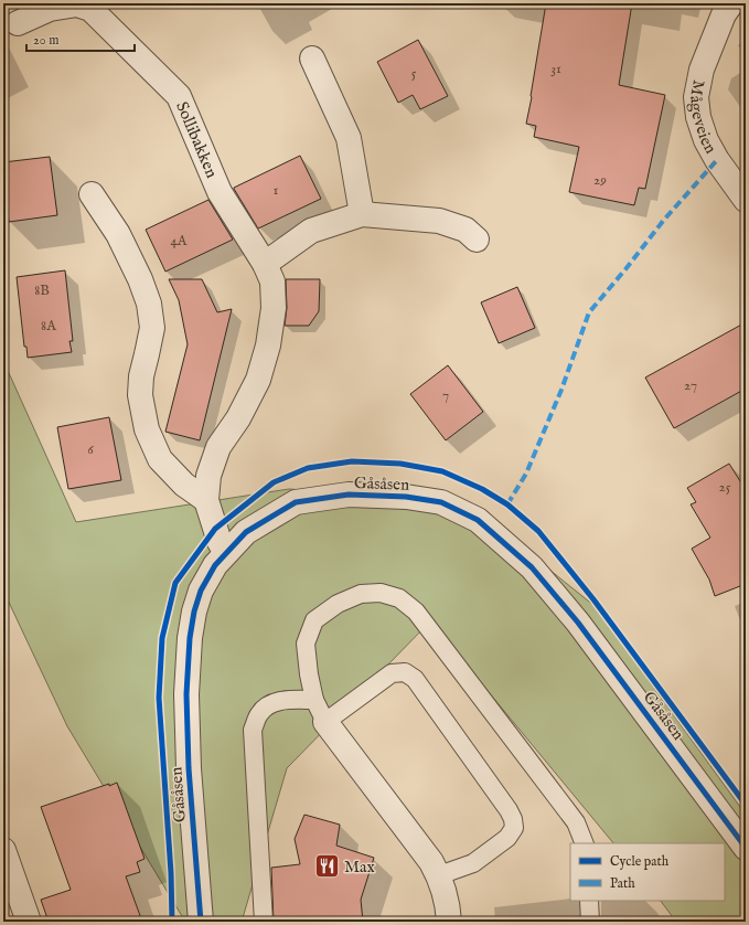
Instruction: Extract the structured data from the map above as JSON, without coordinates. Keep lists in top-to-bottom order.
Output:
{
  "streets": {
    "street": ["Mågeveien", "Sollibakken", "Gåsåsen"]
  },
  "crossings": [
    ["Sollibakken", "Gåsåsen"]
  ],
  "places": {
    "restaurant": ["Max"]
  },
  "house_numbers": [
    "31",
    "5",
    "29",
    "1",
    "4A",
    "8B",
    "8A",
    "27",
    "7",
    "6",
    "25"
  ],
  "legend": ["Cycle path", "Path"],
  "scale_bar": "20 m"
}
